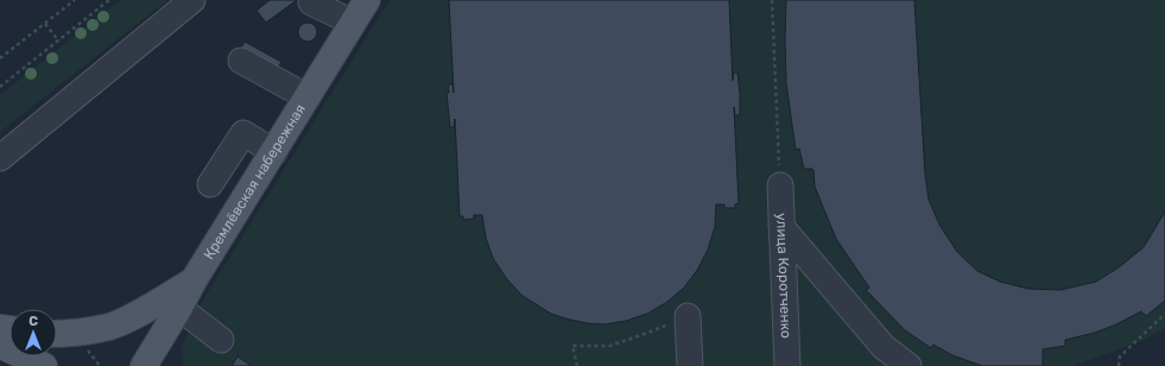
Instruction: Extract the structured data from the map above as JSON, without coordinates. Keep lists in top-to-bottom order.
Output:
{
  "streets": {
    "main road": ["Кремлёвская набережная"],
    "street": ["улица Коротченко"]
  },
  "north": "top"
}
